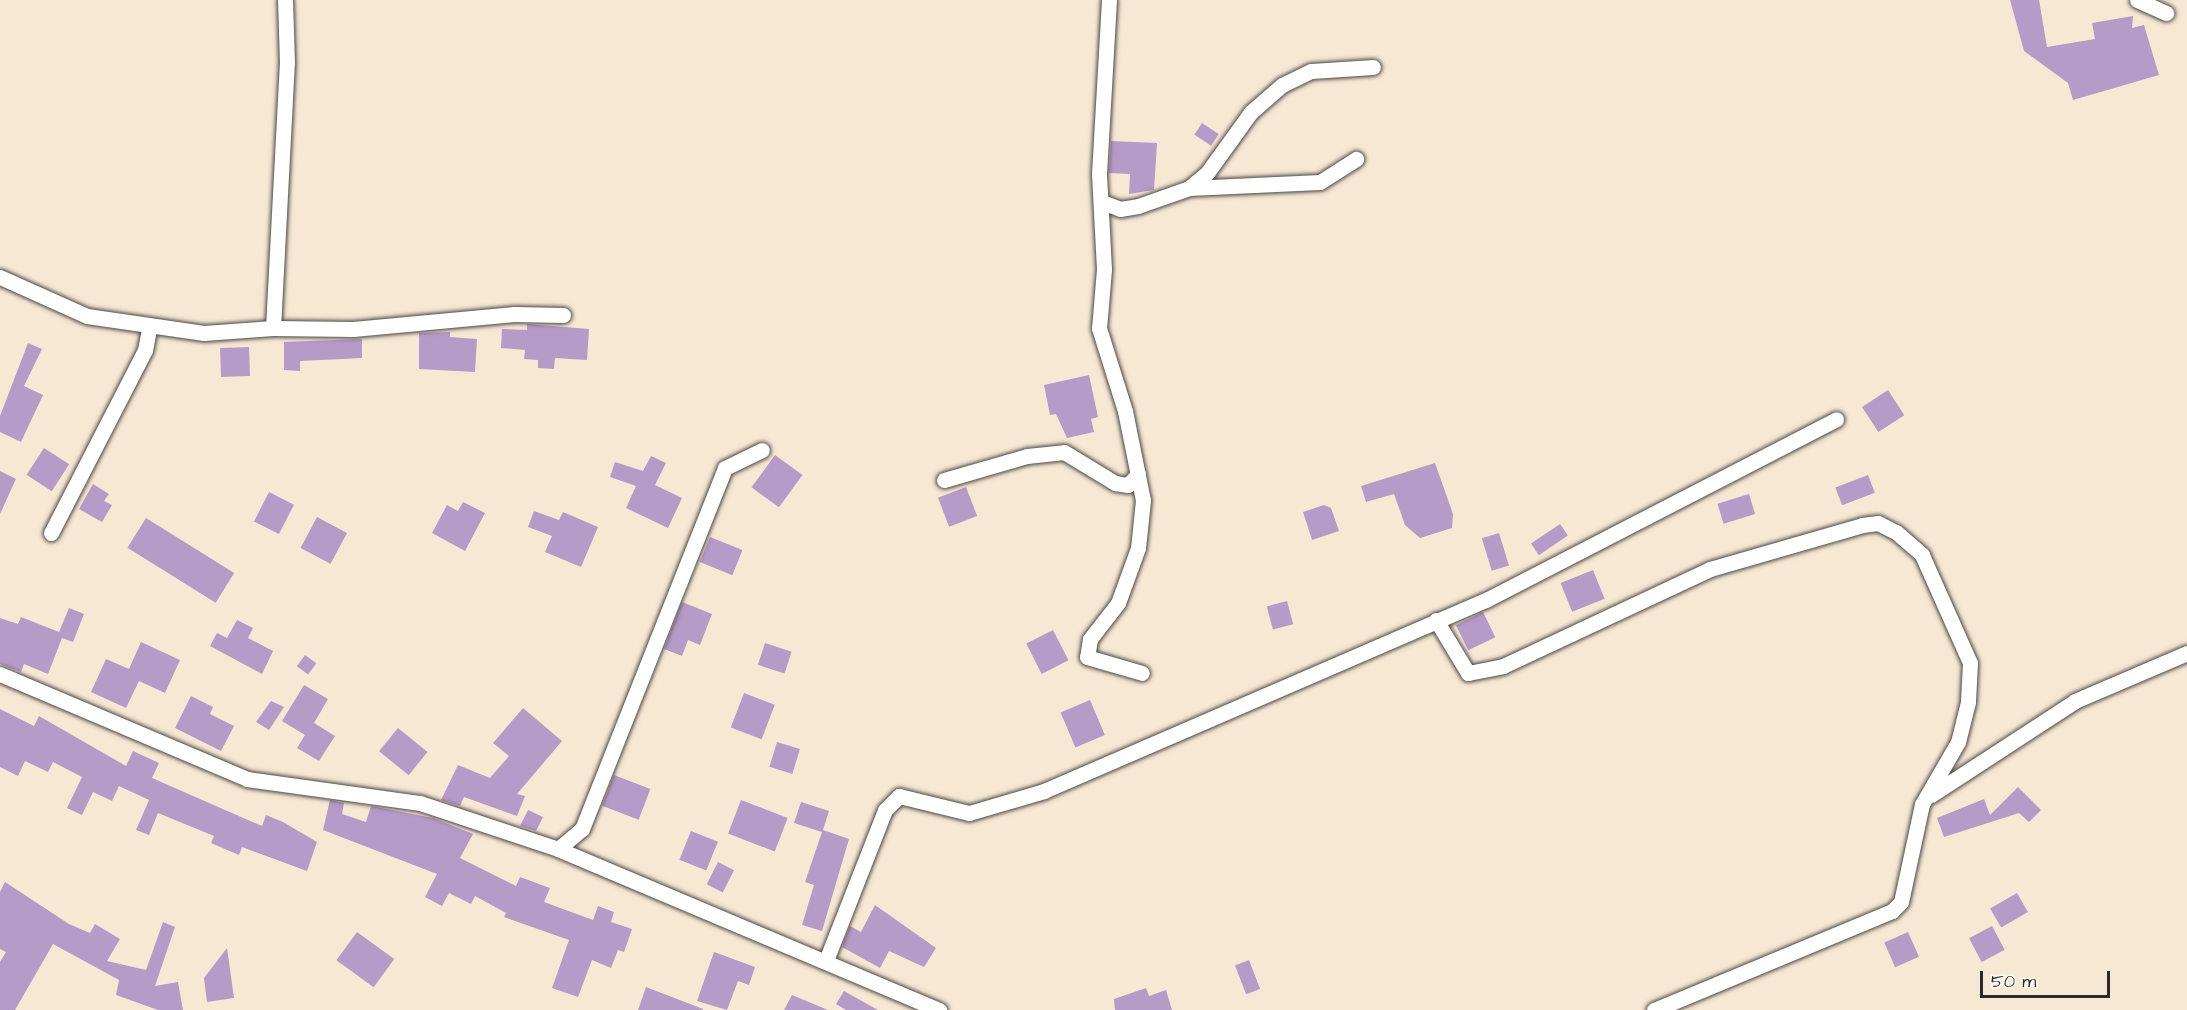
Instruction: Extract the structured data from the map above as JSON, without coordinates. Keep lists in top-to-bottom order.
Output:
{
  "scale_bar": "50 m"
}
